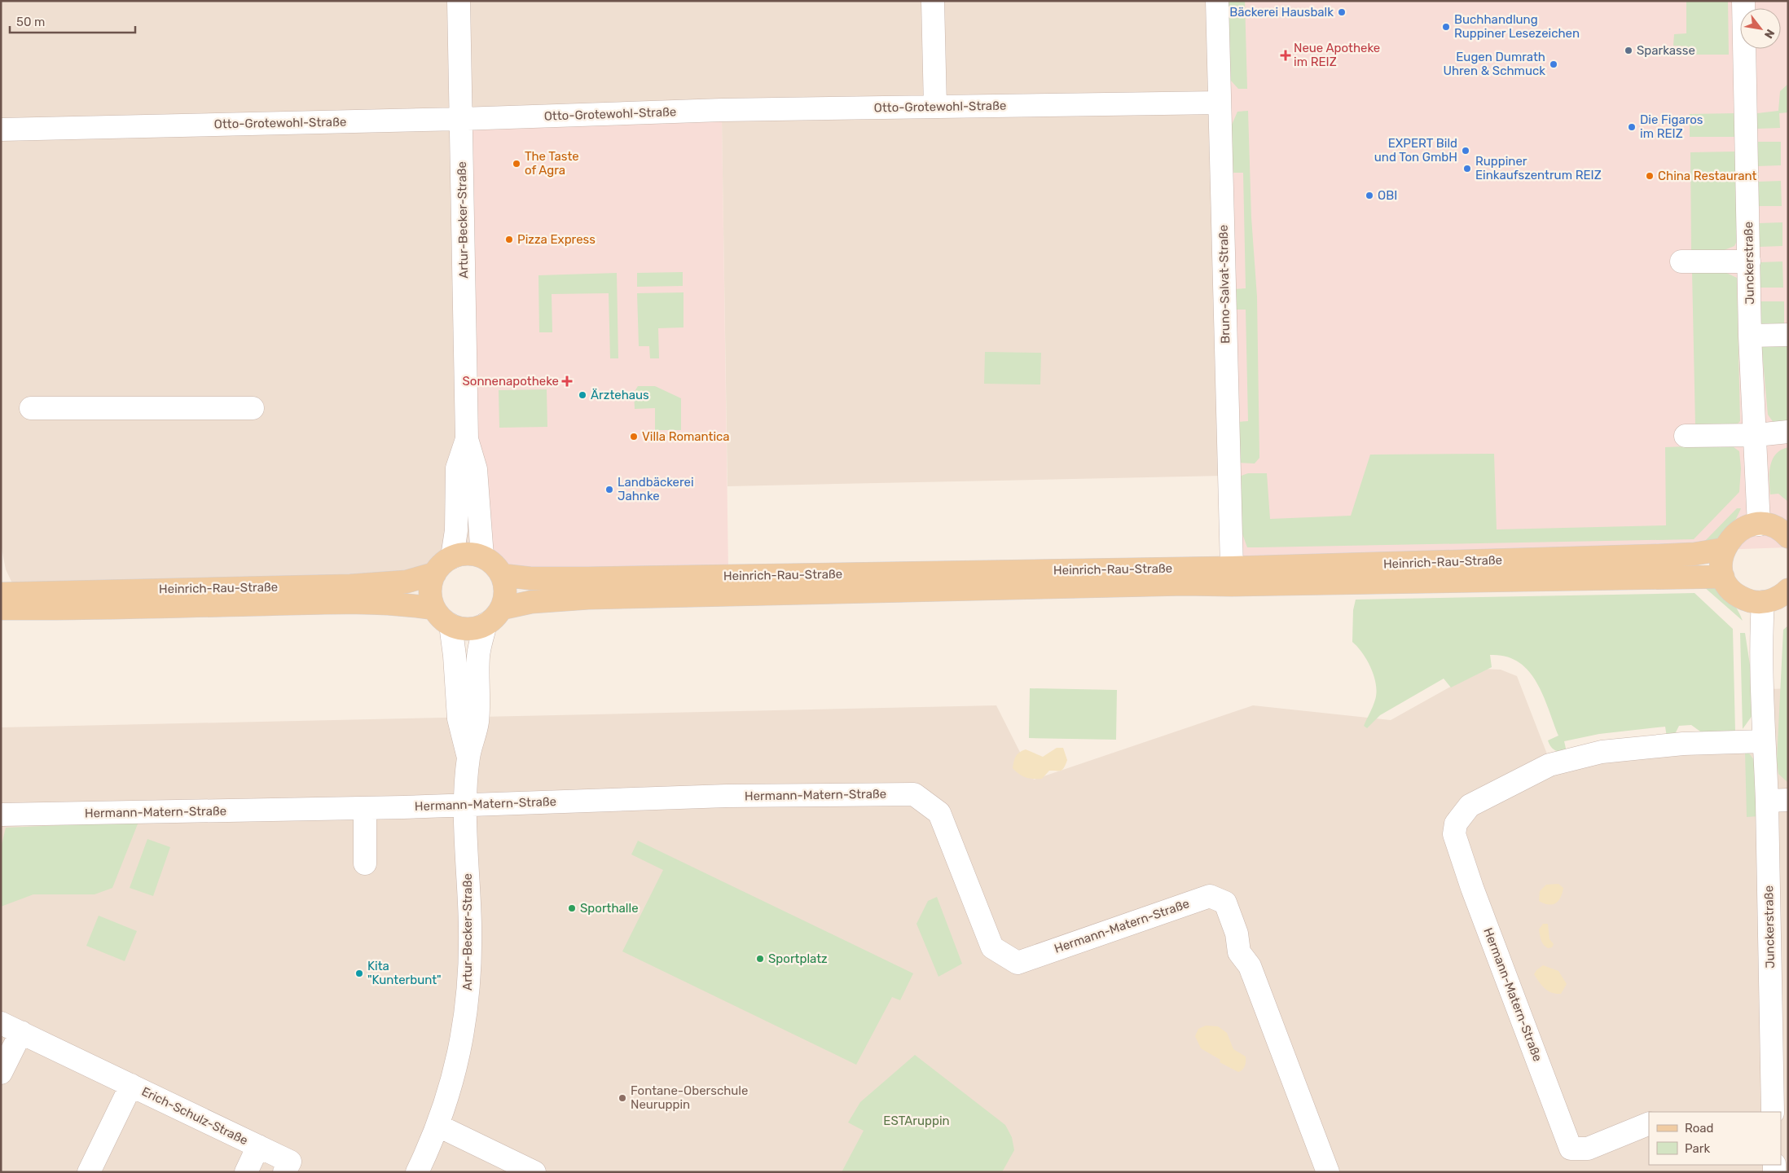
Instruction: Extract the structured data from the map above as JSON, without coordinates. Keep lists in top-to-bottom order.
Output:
{
  "streets": {
    "main road": ["Heinrich-Rau-Straße"],
    "street": [
      "Otto-Grotewohl-Straße",
      "Artur-Becker-Straße",
      "Junckerstraße",
      "Bruno-Salvat-Straße",
      "Hermann-Matern-Straße",
      "Erich-Schulz-Straße"
    ]
  },
  "crossings": [
    ["Otto-Grotewohl-Straße", "Artur-Becker-Straße"],
    ["Otto-Grotewohl-Straße", "Bruno-Salvat-Straße"],
    ["Artur-Becker-Straße", "Heinrich-Rau-Straße"],
    ["Artur-Becker-Straße", "Hermann-Matern-Straße"],
    ["Junckerstraße", "Hermann-Matern-Straße"],
    ["Bruno-Salvat-Straße", "Heinrich-Rau-Straße"]
  ],
  "parks": ["ESTAruppin"],
  "places": {
    "other": [
      "Bäckerei Hausbalk",
      "Buchhandlung Ruppiner Lesezeichen",
      "Sparkasse",
      "Eugen Dumrath Uhren & Schmuck",
      "Die Figaros im REIZ",
      "EXPERT Bild und Ton GmbH",
      "The Taste of Agra",
      "Ruppiner Einkaufszentrum REIZ",
      "China Restaurant",
      "OBI",
      "Pizza Express",
      "Ärztehaus",
      "Villa Romantica",
      "Landbäckerei Jahnke",
      "Sporthalle",
      "Sportplatz",
      "Kita \"Kunterbunt\"",
      "Fontane-Oberschule Neuruppin"
    ],
    "health": ["Neue Apotheke im REIZ", "Sonnenapotheke"]
  },
  "legend": ["Road", "Park"],
  "scale_bar": "50 m",
  "north": "bottom right"
}
